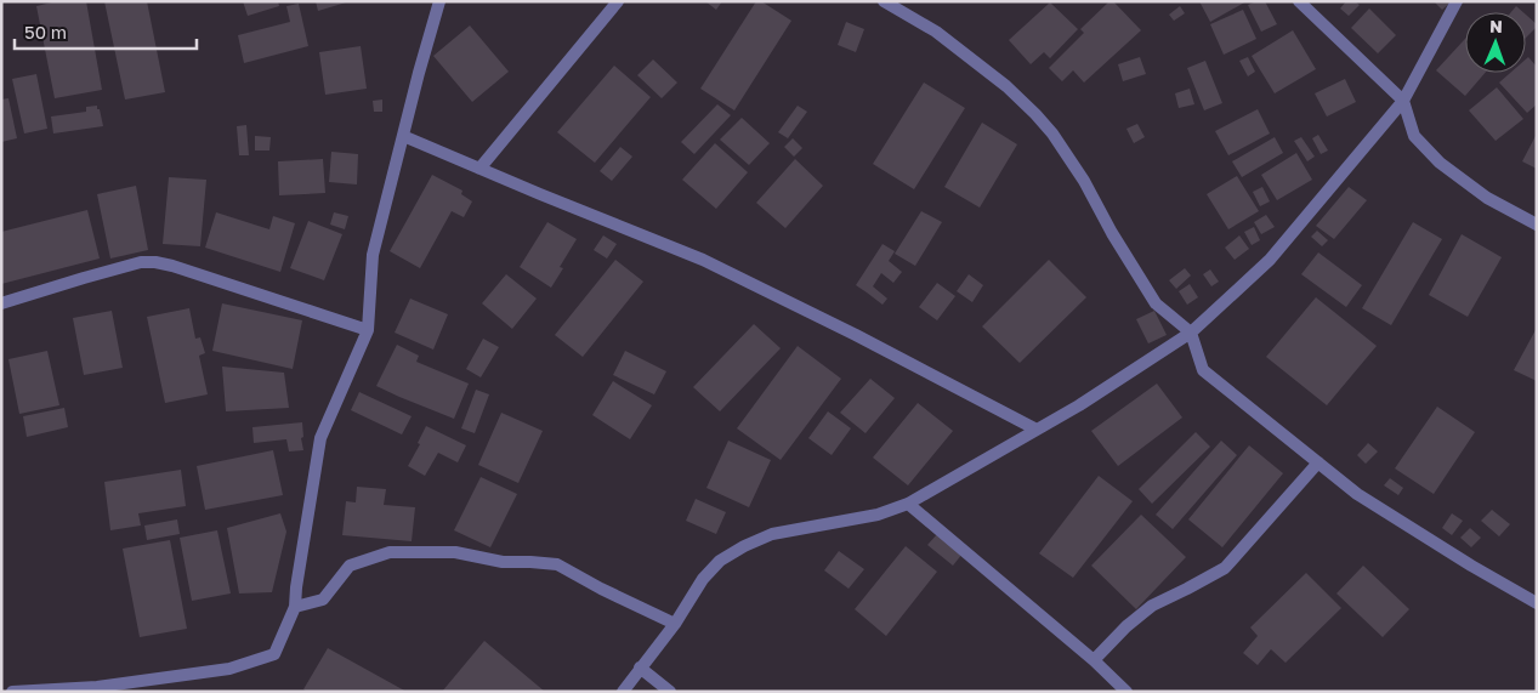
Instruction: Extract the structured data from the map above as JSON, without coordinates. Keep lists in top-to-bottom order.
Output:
{
  "scale_bar": "50 m",
  "north": "top"
}
